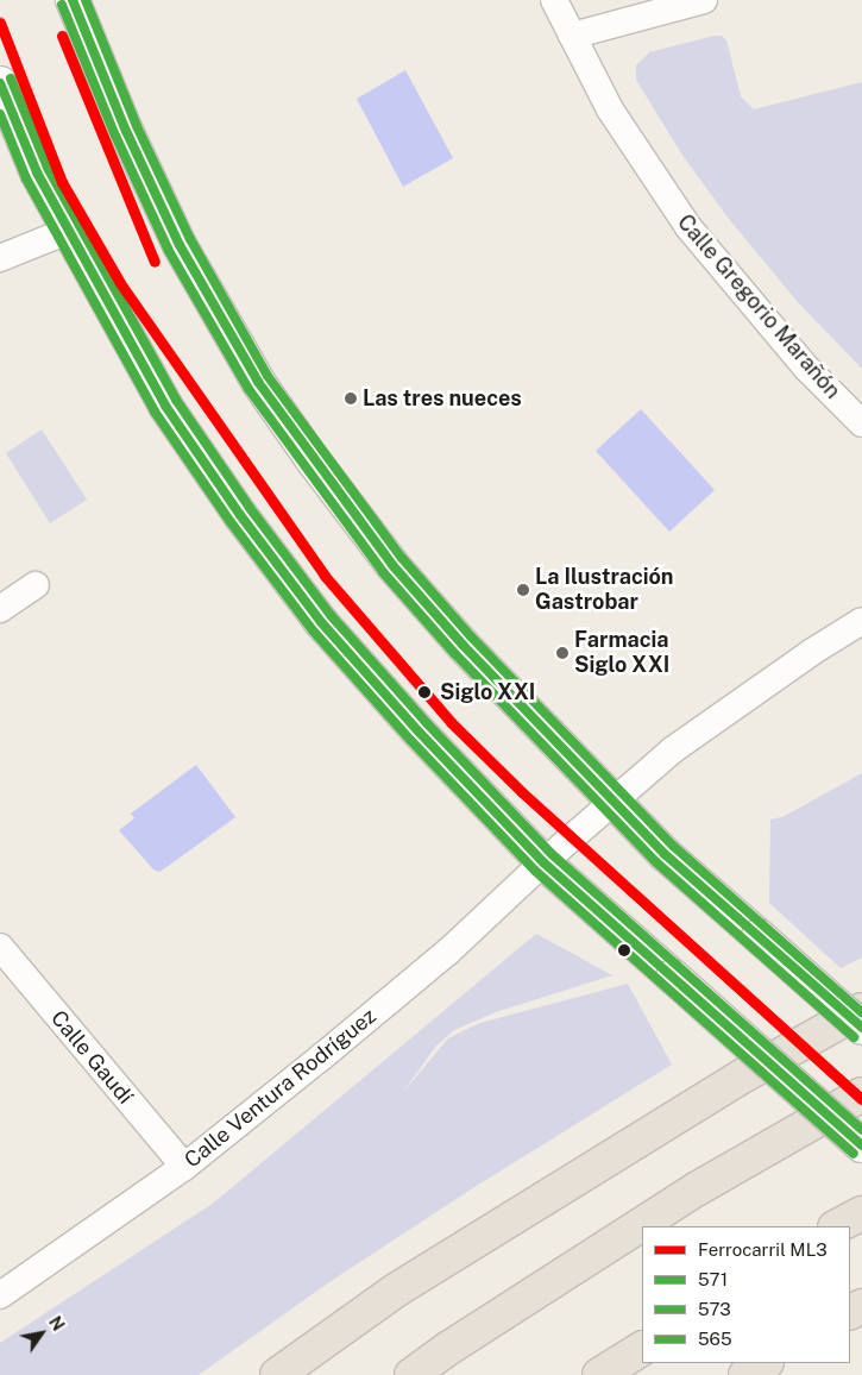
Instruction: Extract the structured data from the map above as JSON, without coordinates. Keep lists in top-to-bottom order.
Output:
{
  "streets": {
    "street": ["Calle Gregorio Marañón", "Calle Gaudí", "Calle Ventura Rodríguez"]
  },
  "crossings": [
    ["Calle Gaudí", "Calle Ventura Rodríguez"]
  ],
  "places": [
    "Las tres nueces",
    "La Ilustración Gastrobar",
    "Farmacia Siglo XXI",
    "Siglo XXI"
  ],
  "lines": [
    "transit line 571",
    "transit line 565",
    "transit line 573",
    "rail line ML3"
  ],
  "legend": [
    "Ferrocarril ML3",
    "571",
    "573",
    "565"
  ],
  "north": "top right"
}
